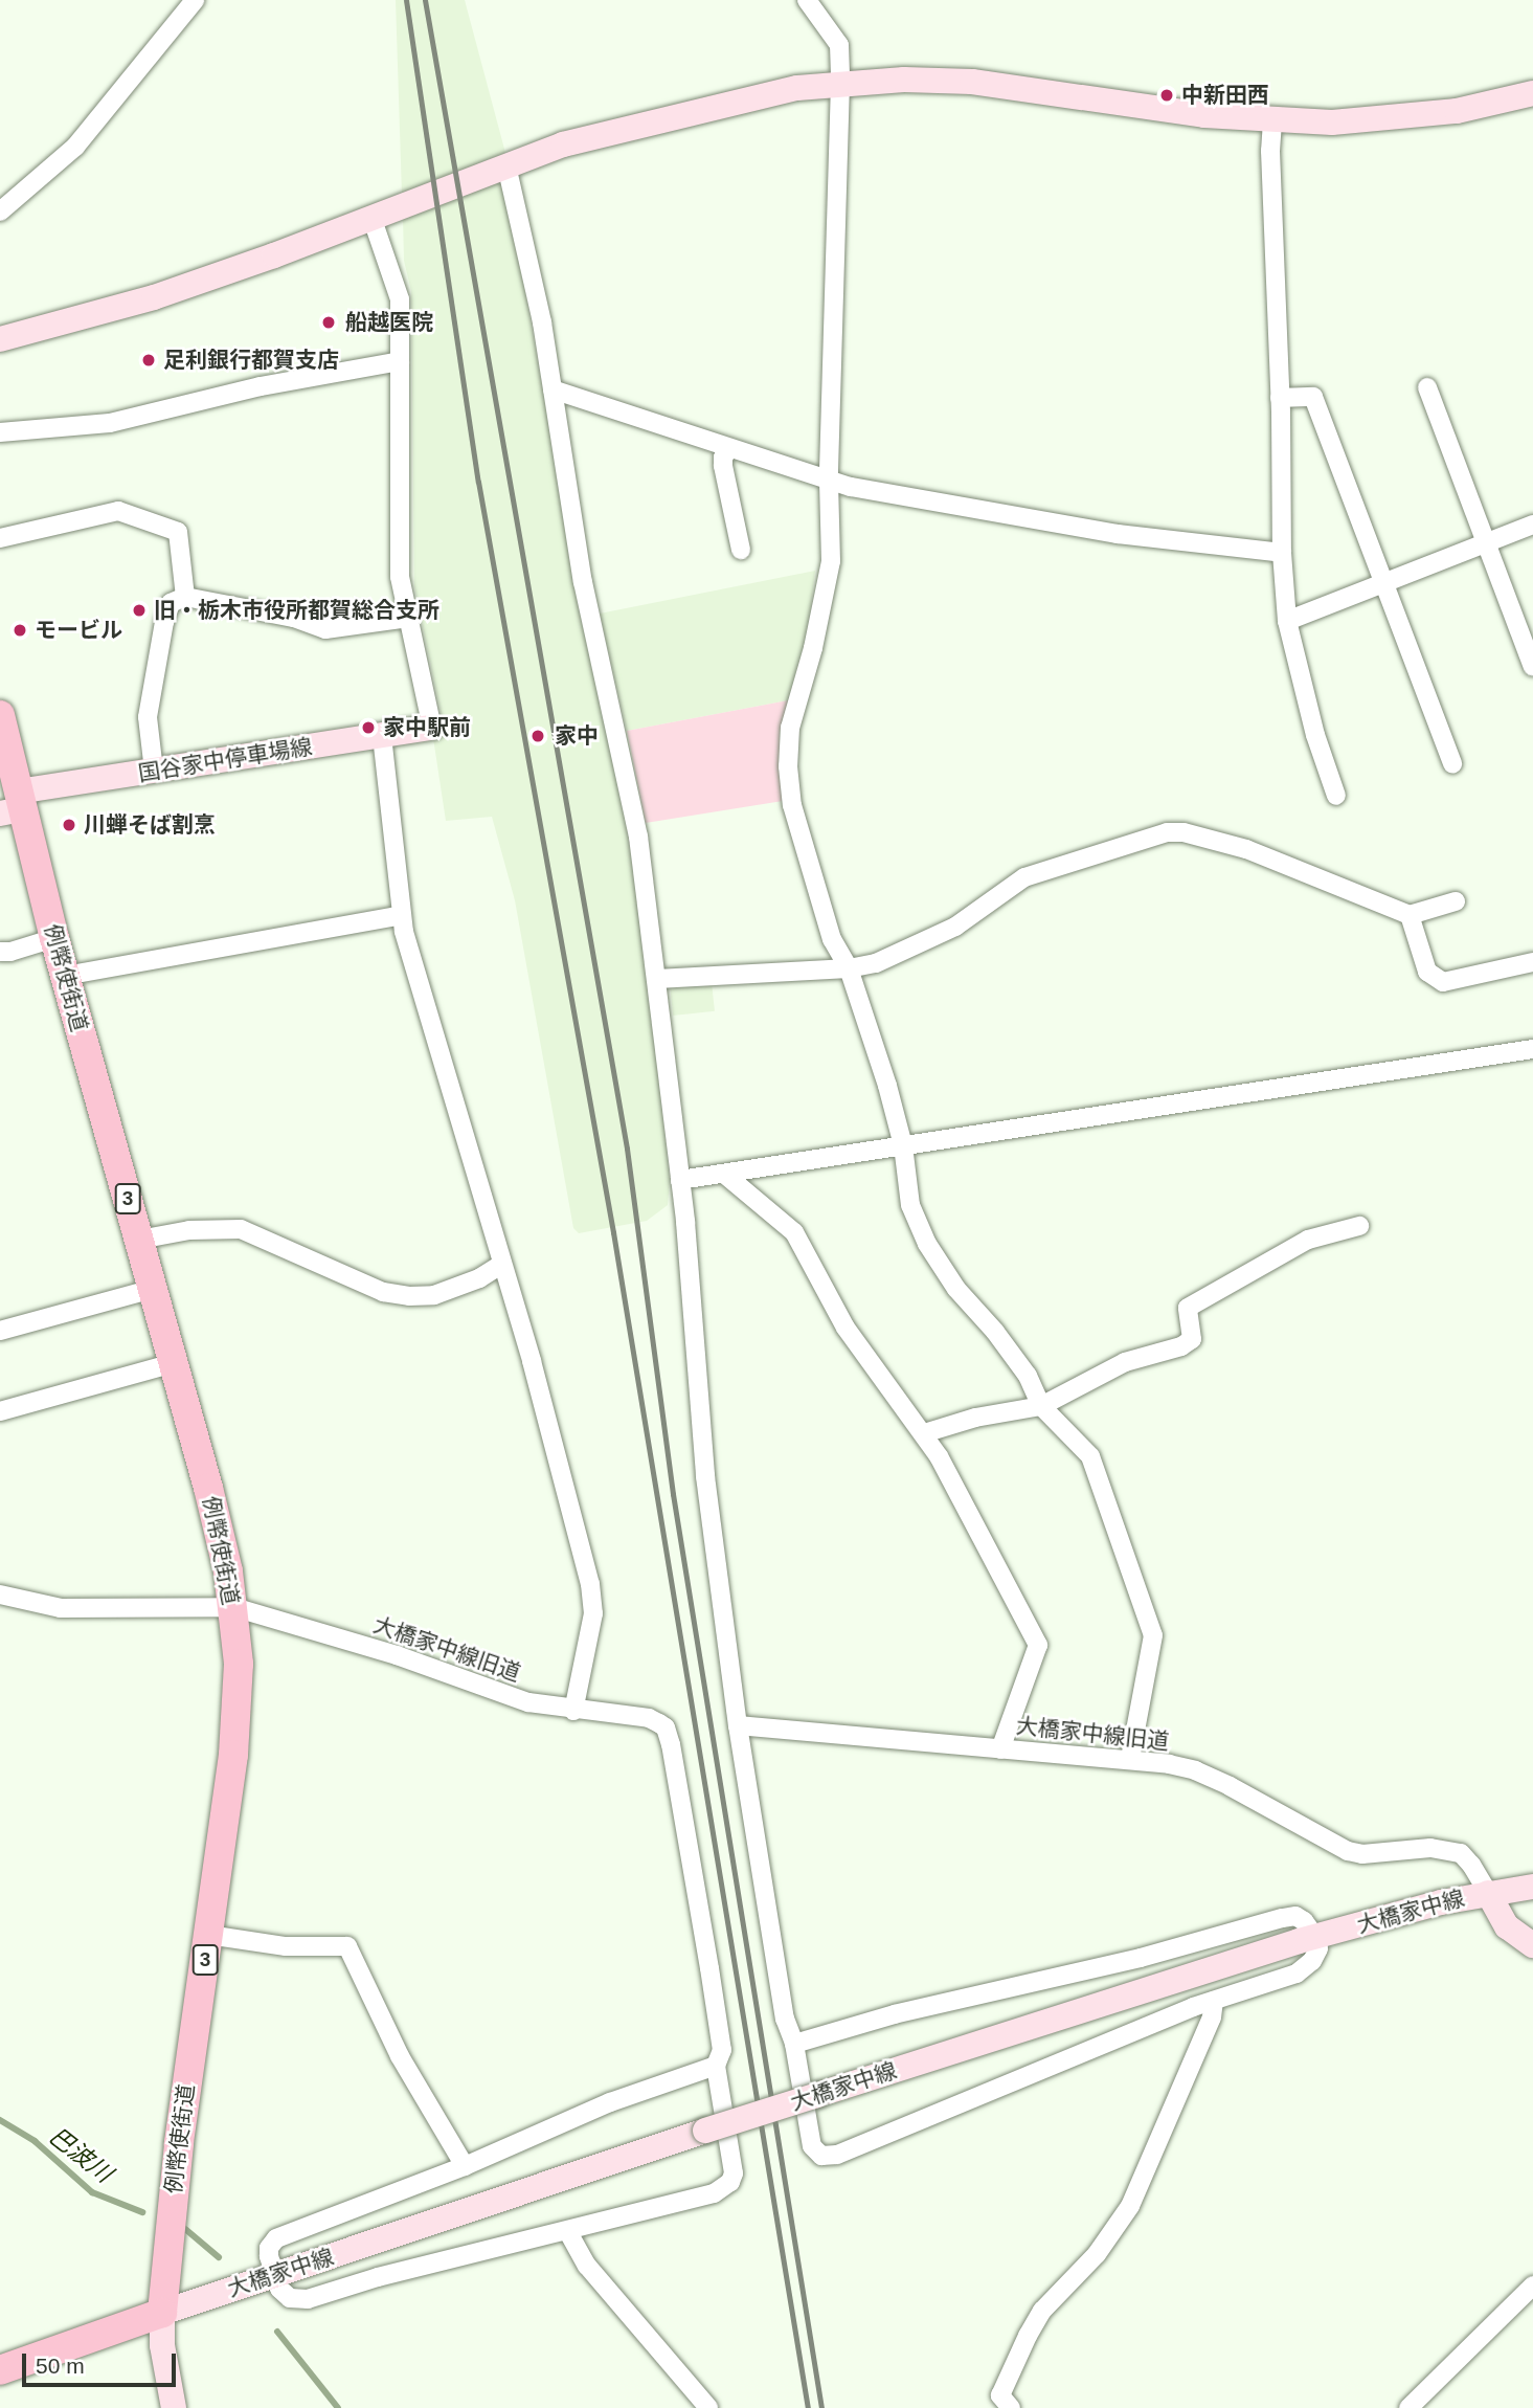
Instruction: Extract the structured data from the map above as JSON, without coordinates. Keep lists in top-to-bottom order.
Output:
{
  "streets": {
    "main road": [
      "国谷家中停車場線",
      "例幣使街道",
      "3",
      "大橋家中線"
    ],
    "street": ["大橋家中線旧道"]
  },
  "crossings": [
    ["国谷家中停車場線", "例幣使街道"],
    ["例幣使街道", "大橋家中線旧道"],
    ["例幣使街道", "大橋家中線"],
    ["大橋家中線旧道", "大橋家中線"]
  ],
  "water": ["巴波川"],
  "places": [
    "中新田西",
    "船越医院",
    "足利銀行都賀支店",
    "旧・栃木市役所都賀総合支所",
    "モービル",
    "家中駅前",
    "家中",
    "川蝉そば割烹"
  ],
  "scale_bar": "50 m"
}
